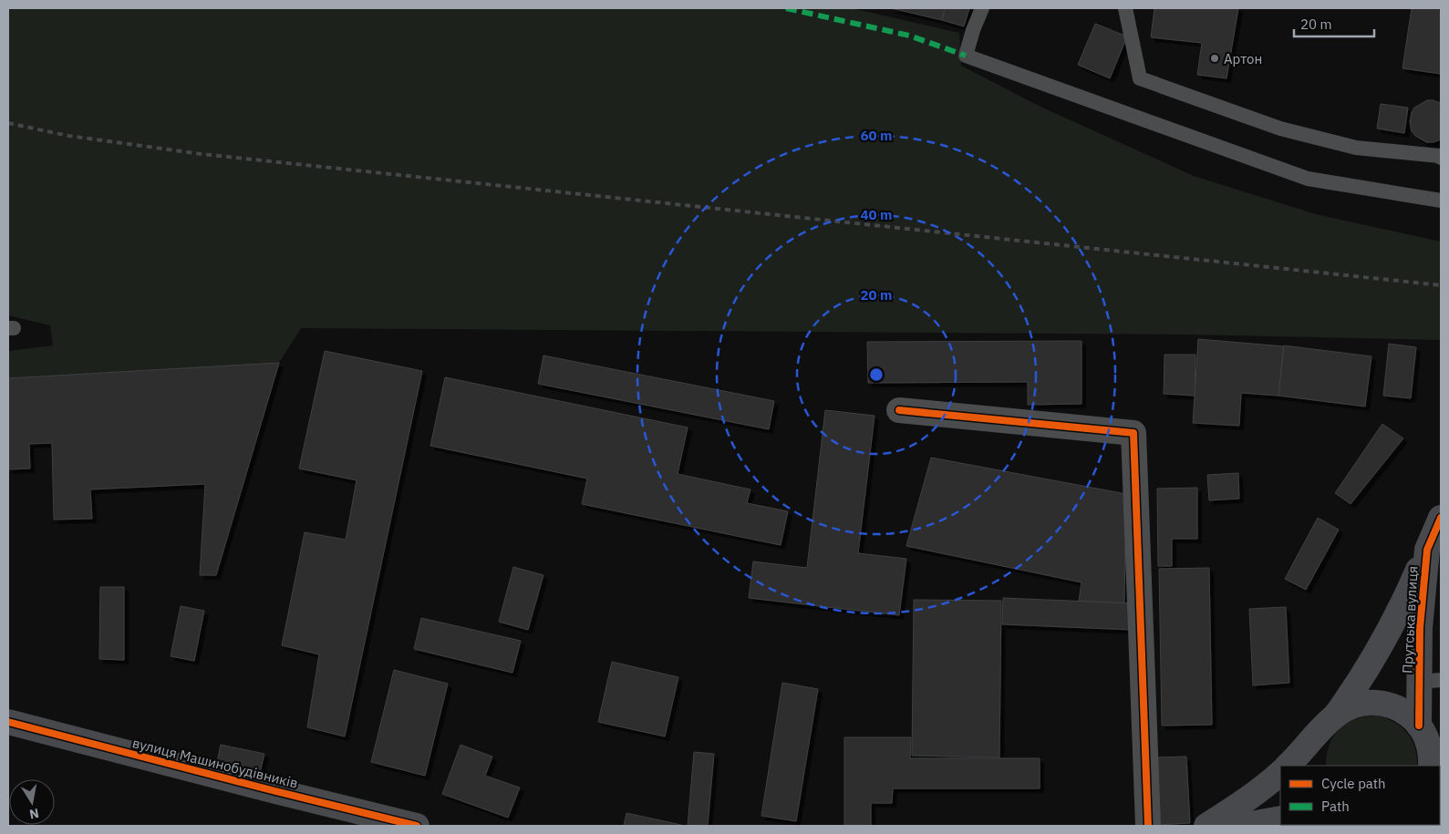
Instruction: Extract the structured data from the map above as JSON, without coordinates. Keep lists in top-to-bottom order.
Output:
{
  "streets": {
    "street": ["Прутська вулиця", "вулиця Машинобудівників"]
  },
  "places": ["Артон"],
  "legend": ["Cycle path", "Path"],
  "scale_bar": "20 m",
  "north": "bottom",
  "rings": ["60 m", "40 m", "20 m"]
}
